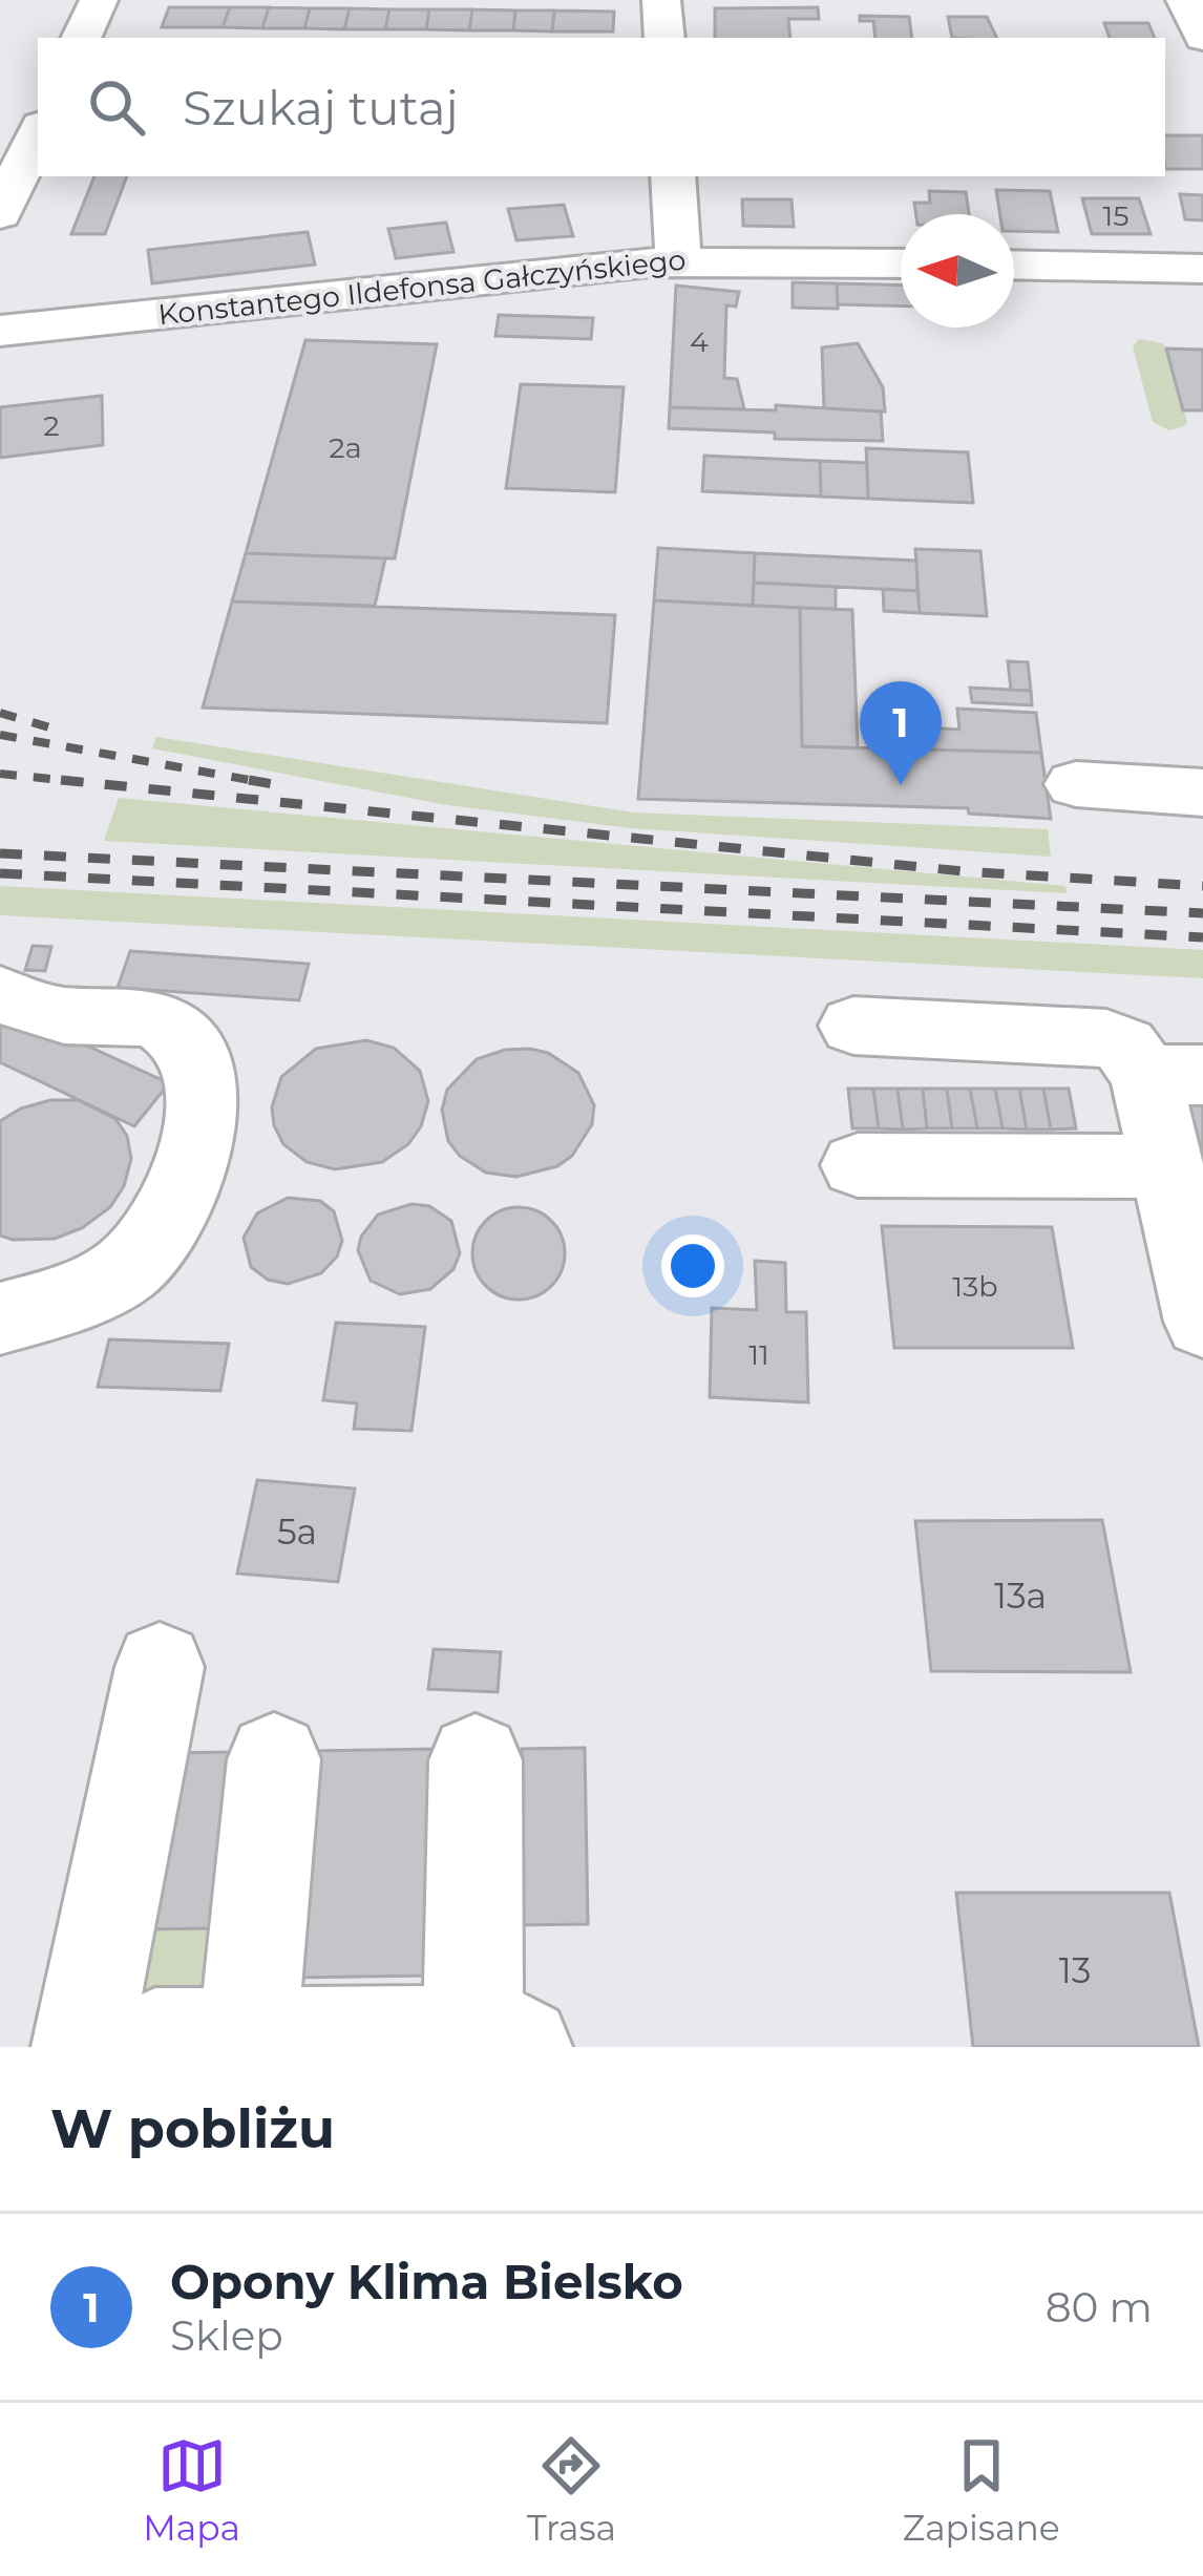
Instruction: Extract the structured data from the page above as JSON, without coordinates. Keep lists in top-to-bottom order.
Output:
{
  "streets": {
    "street": ["Konstantego Ildefonsa Gałczyńskiego"]
  },
  "house_numbers": [
    "15",
    "4",
    "2",
    "2a",
    "13b",
    "11",
    "5a",
    "13a",
    "13"
  ],
  "north": "left",
  "page": {
    "search": "Szukaj tutaj",
    "pins": "1",
    "heading": "W pobliżu",
    "list": [
      {
        "mark": "1",
        "name": "Opony Klima Bielsko",
        "note": "Sklep",
        "value": "80 m"
      }
    ],
    "nav": ["Mapa", "Trasa", "Zapisane"]
  }
}
